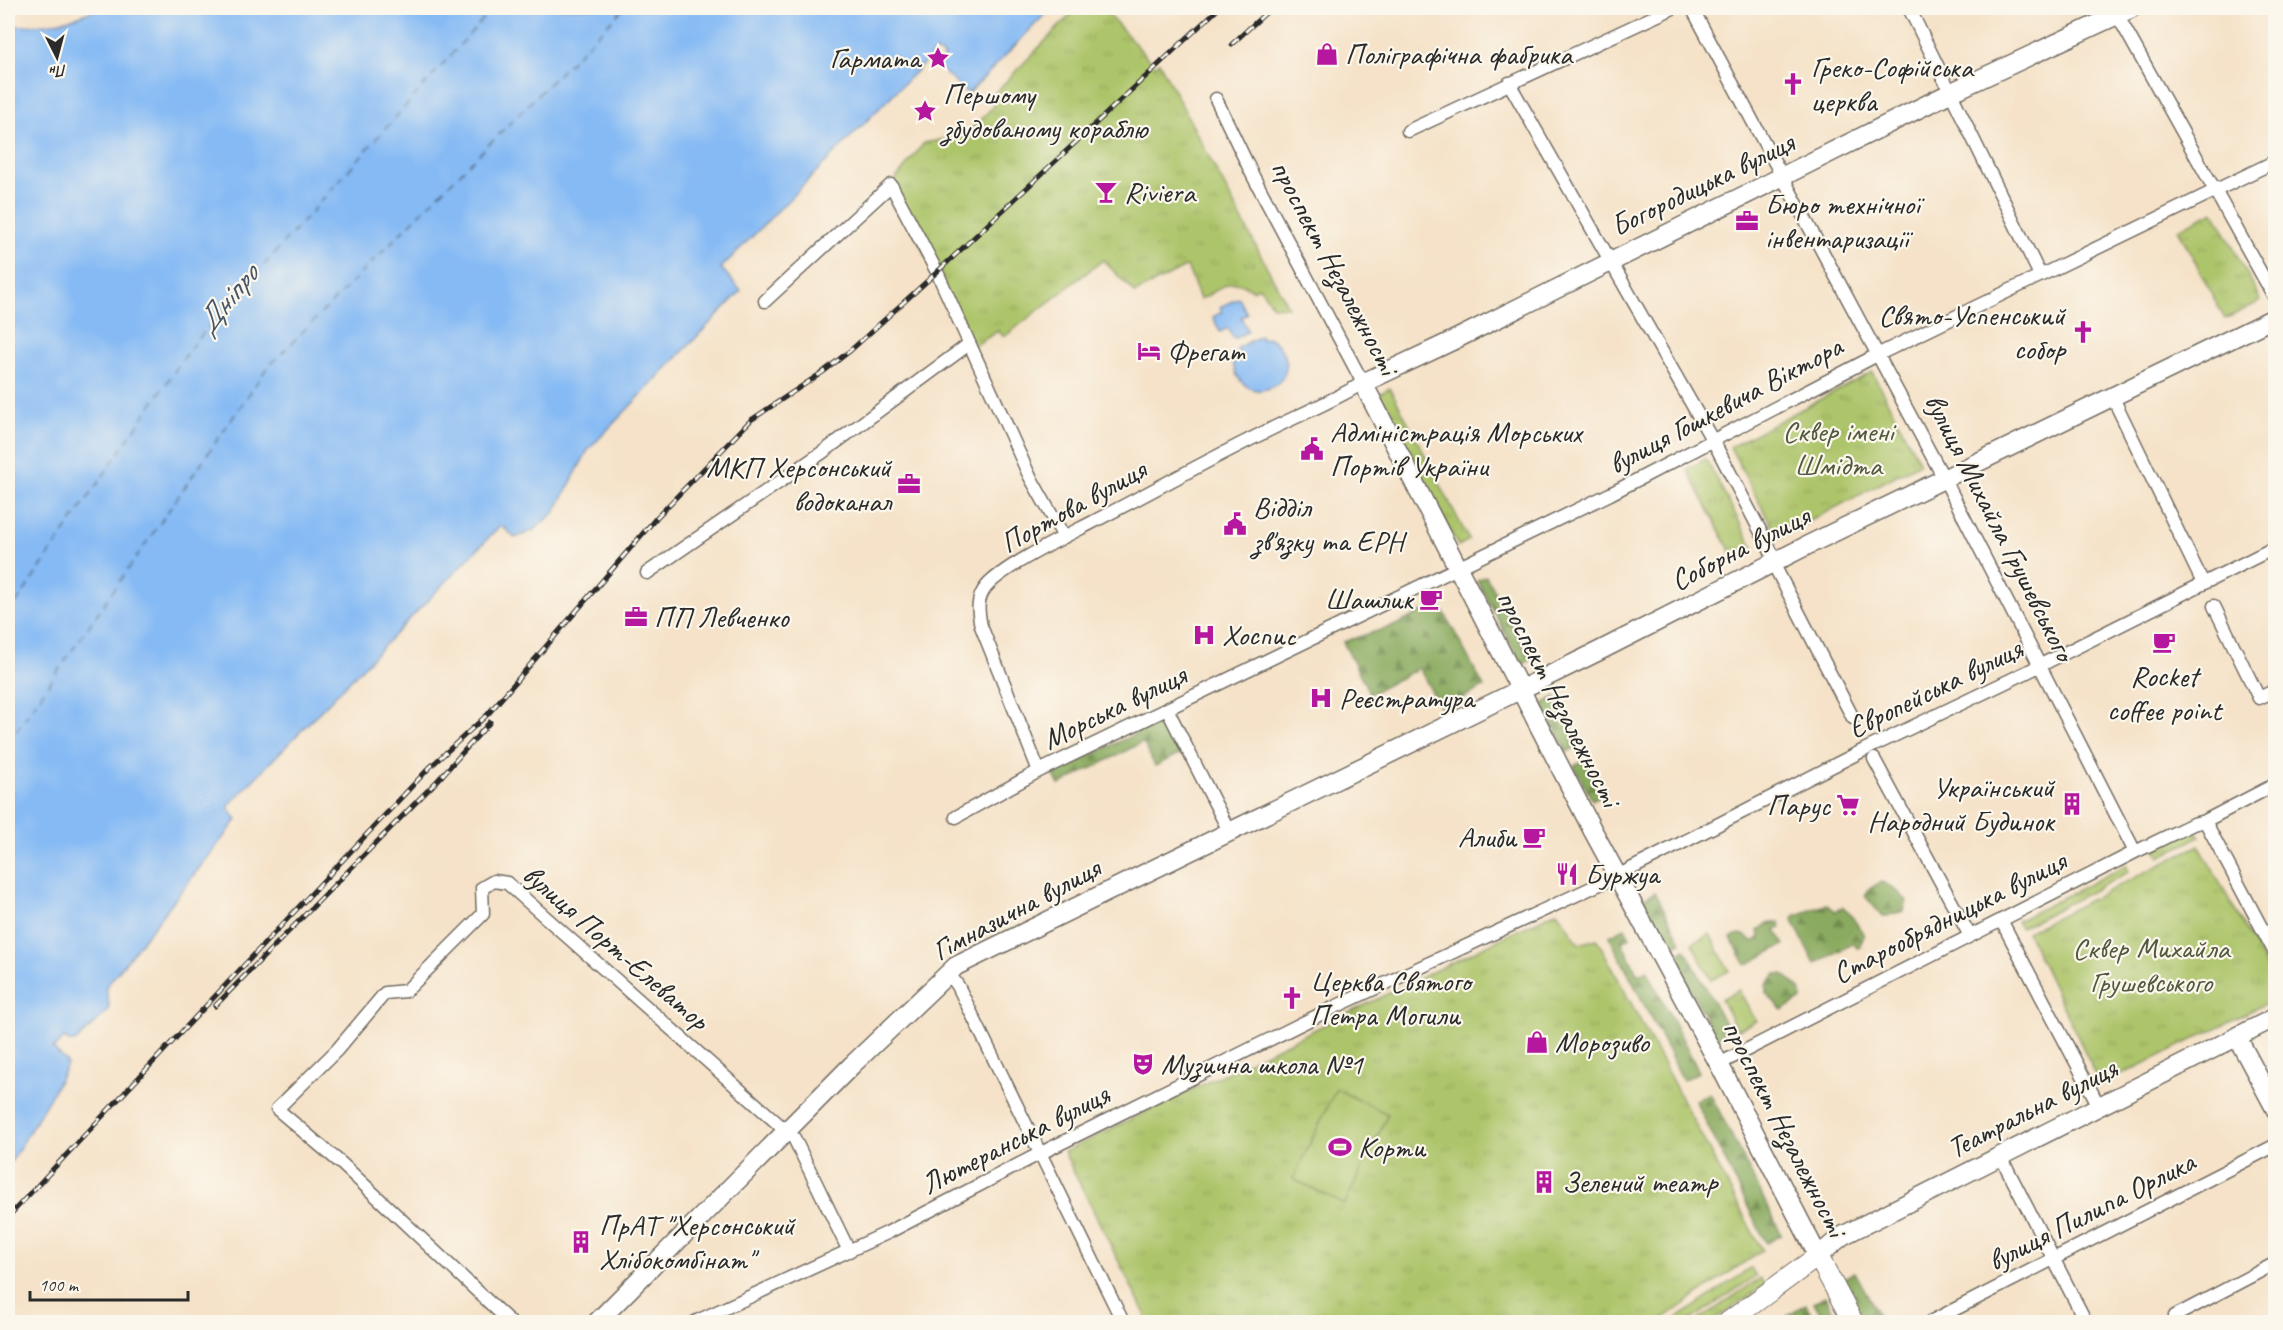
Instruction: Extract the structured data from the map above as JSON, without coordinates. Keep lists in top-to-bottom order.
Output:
{
  "streets": {
    "main road": ["проспект Незалежності"],
    "street": [
      "Богородицька вулиця",
      "вулиця Гошкевича Віктора",
      "Портова вулиця",
      "вулиця Михайла Грушевського",
      "Соборна вулиця",
      "Європейська вулиця",
      "Морська вулиця",
      "Гімназична вулиця",
      "Старообрядницька вулиця",
      "вулиця Порт-Елеватор",
      "Театральна вулиця",
      "Лютеранська вулиця",
      "вулиця Пилипа Орлика"
    ]
  },
  "crossings": [
    ["Богородицька вулиця", "проспект Незалежності"],
    ["Богородицька вулиця", "Портова вулиця"],
    ["Богородицька вулиця", "вулиця Михайла Грушевського"],
    ["проспект Незалежності", "вулиця Гошкевича Віктора"],
    ["проспект Незалежності", "Портова вулиця"],
    ["проспект Незалежності", "Соборна вулиця"],
    ["проспект Незалежності", "Європейська вулиця"],
    ["проспект Незалежності", "Морська вулиця"],
    ["проспект Незалежності", "Гімназична вулиця"],
    ["проспект Незалежності", "Старообрядницька вулиця"],
    ["проспект Незалежності", "Театральна вулиця"],
    ["проспект Незалежності", "Лютеранська вулиця"],
    ["вулиця Гошкевича Віктора", "вулиця Михайла Грушевського"],
    ["вулиця Гошкевича Віктора", "Морська вулиця"],
    ["Портова вулиця", "Морська вулиця"],
    ["вулиця Михайла Грушевського", "Соборна вулиця"],
    ["вулиця Михайла Грушевського", "Європейська вулиця"],
    ["вулиця Михайла Грушевського", "Старообрядницька вулиця"],
    ["Соборна вулиця", "Гімназична вулиця"],
    ["Європейська вулиця", "Лютеранська вулиця"],
    ["Гімназична вулиця", "вулиця Порт-Елеватор"],
    ["вулиця Порт-Елеватор", "Лютеранська вулиця"]
  ],
  "water": ["Дніпро"],
  "parks": ["Сквер імені Шмідта", "Сквер Михайла Грушевського"],
  "places": {
    "shop": ["Поліграфічна фабрика", "Морозиво"],
    "place": ["Гармата", "Першому збудованому кораблю"],
    "church": ["Греко-Софійська церква", "Свято-Успенський собор", "Церква Святого Петра Могили"],
    "bar": ["Riviera"],
    "office": ["Бюро технічної інвентаризації", "МКП Херсонський водоканал", "ПП Левченко"],
    "hotel": ["Фрегат"],
    "public building": ["Адміністрація Морських Портів України", "Відділ зв'язку та ЕРН"],
    "cafe": ["Шашлик", "Rocket coffee point", "Алиби"],
    "hospital": ["Хоспис", "Реєстратура"],
    "building": ["Український Народний Будинок", "Зелений театр", "ПрАТ \"Херсонський Хлібокомбінат\""],
    "supermarket": ["Парус"],
    "restaurant": ["Буржуа"],
    "theatre": ["Музична школа №1"],
    "sports": ["Корти"]
  },
  "scale_bar": "100 m",
  "north": "bottom"
}
